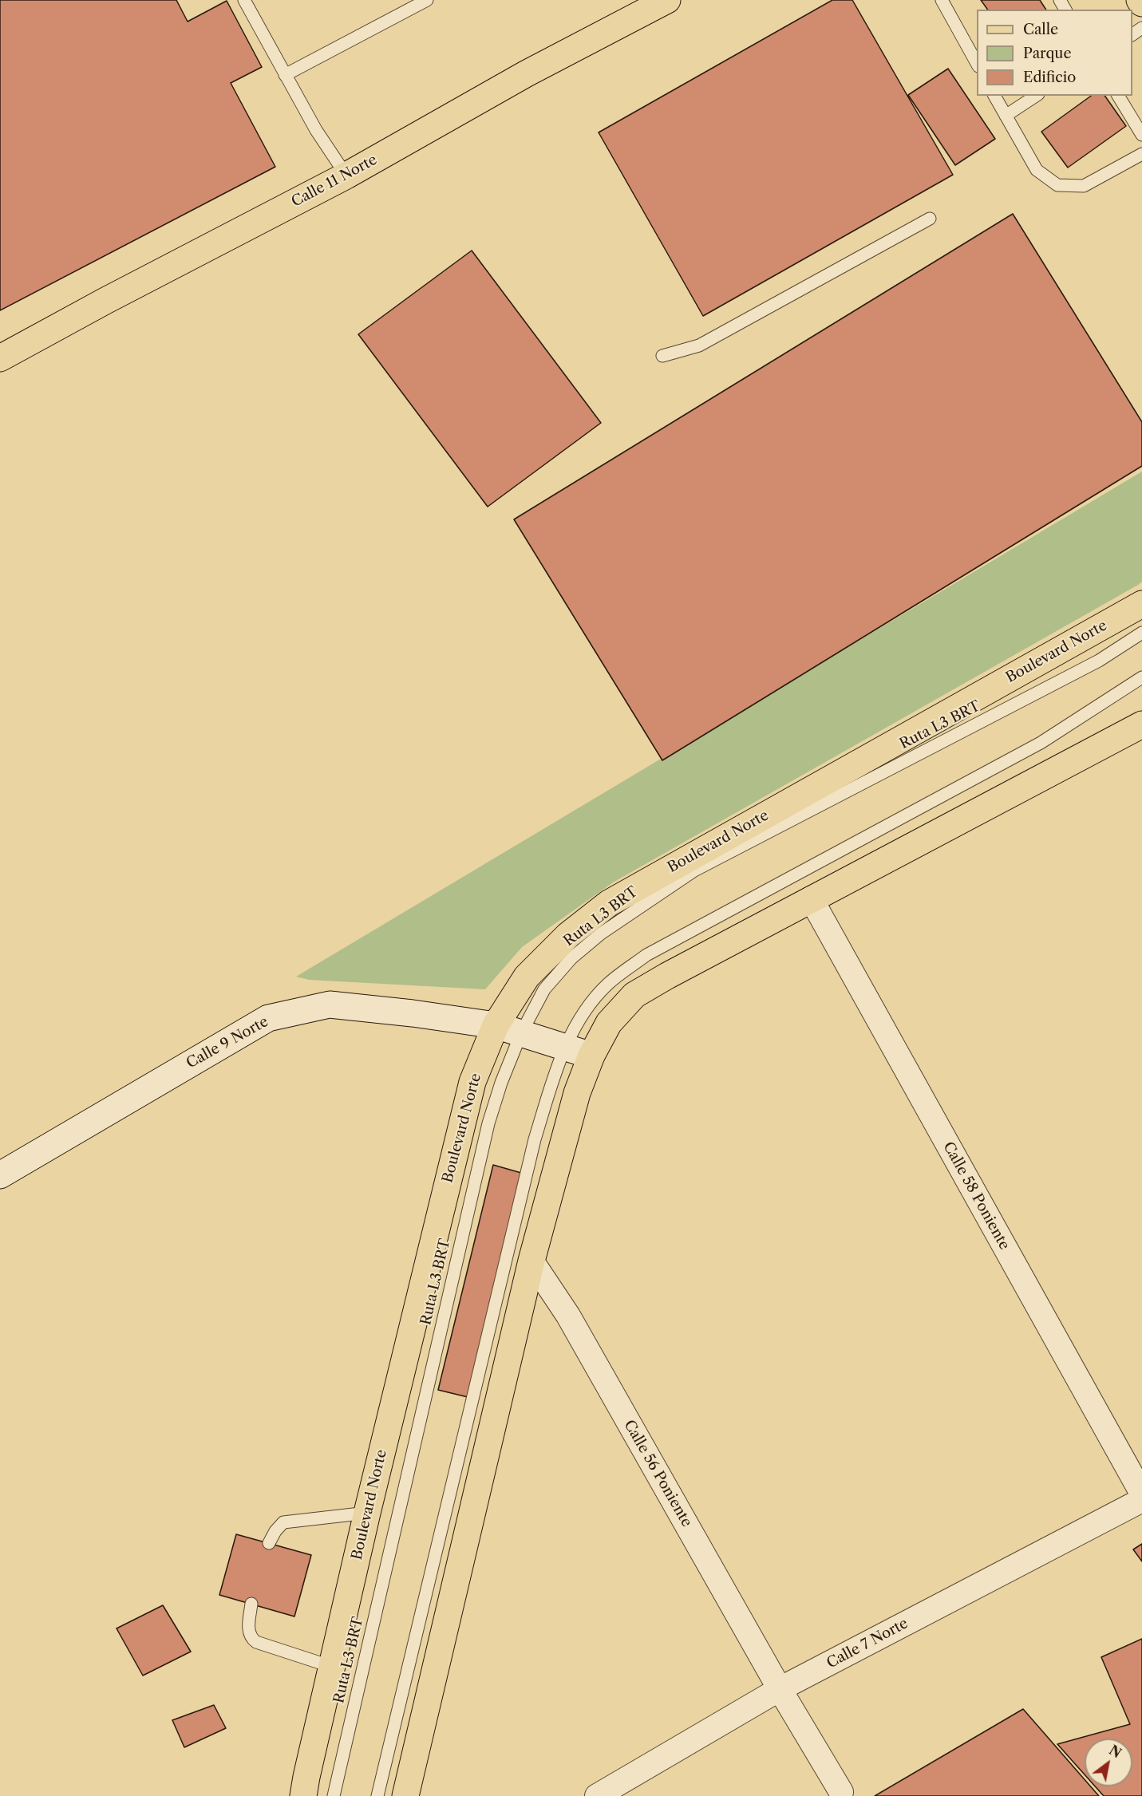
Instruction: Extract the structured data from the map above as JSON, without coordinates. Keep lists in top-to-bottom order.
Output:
{
  "streets": {
    "main road": ["Calle 11 Norte", "Boulevard Norte", "Calle 9 Norte"],
    "street": ["Calle 58 Poniente", "Calle 56 Poniente", "Calle 7 Norte"],
    "lane": ["Ruta L3 BRT"]
  },
  "crossings": [
    ["Boulevard Norte", "Calle 9 Norte"],
    ["Ruta L3 BRT", "Calle 9 Norte"],
    ["Calle 56 Poniente", "Calle 7 Norte"]
  ],
  "legend": ["Calle", "Parque", "Edificio"],
  "north": "top right"
}
